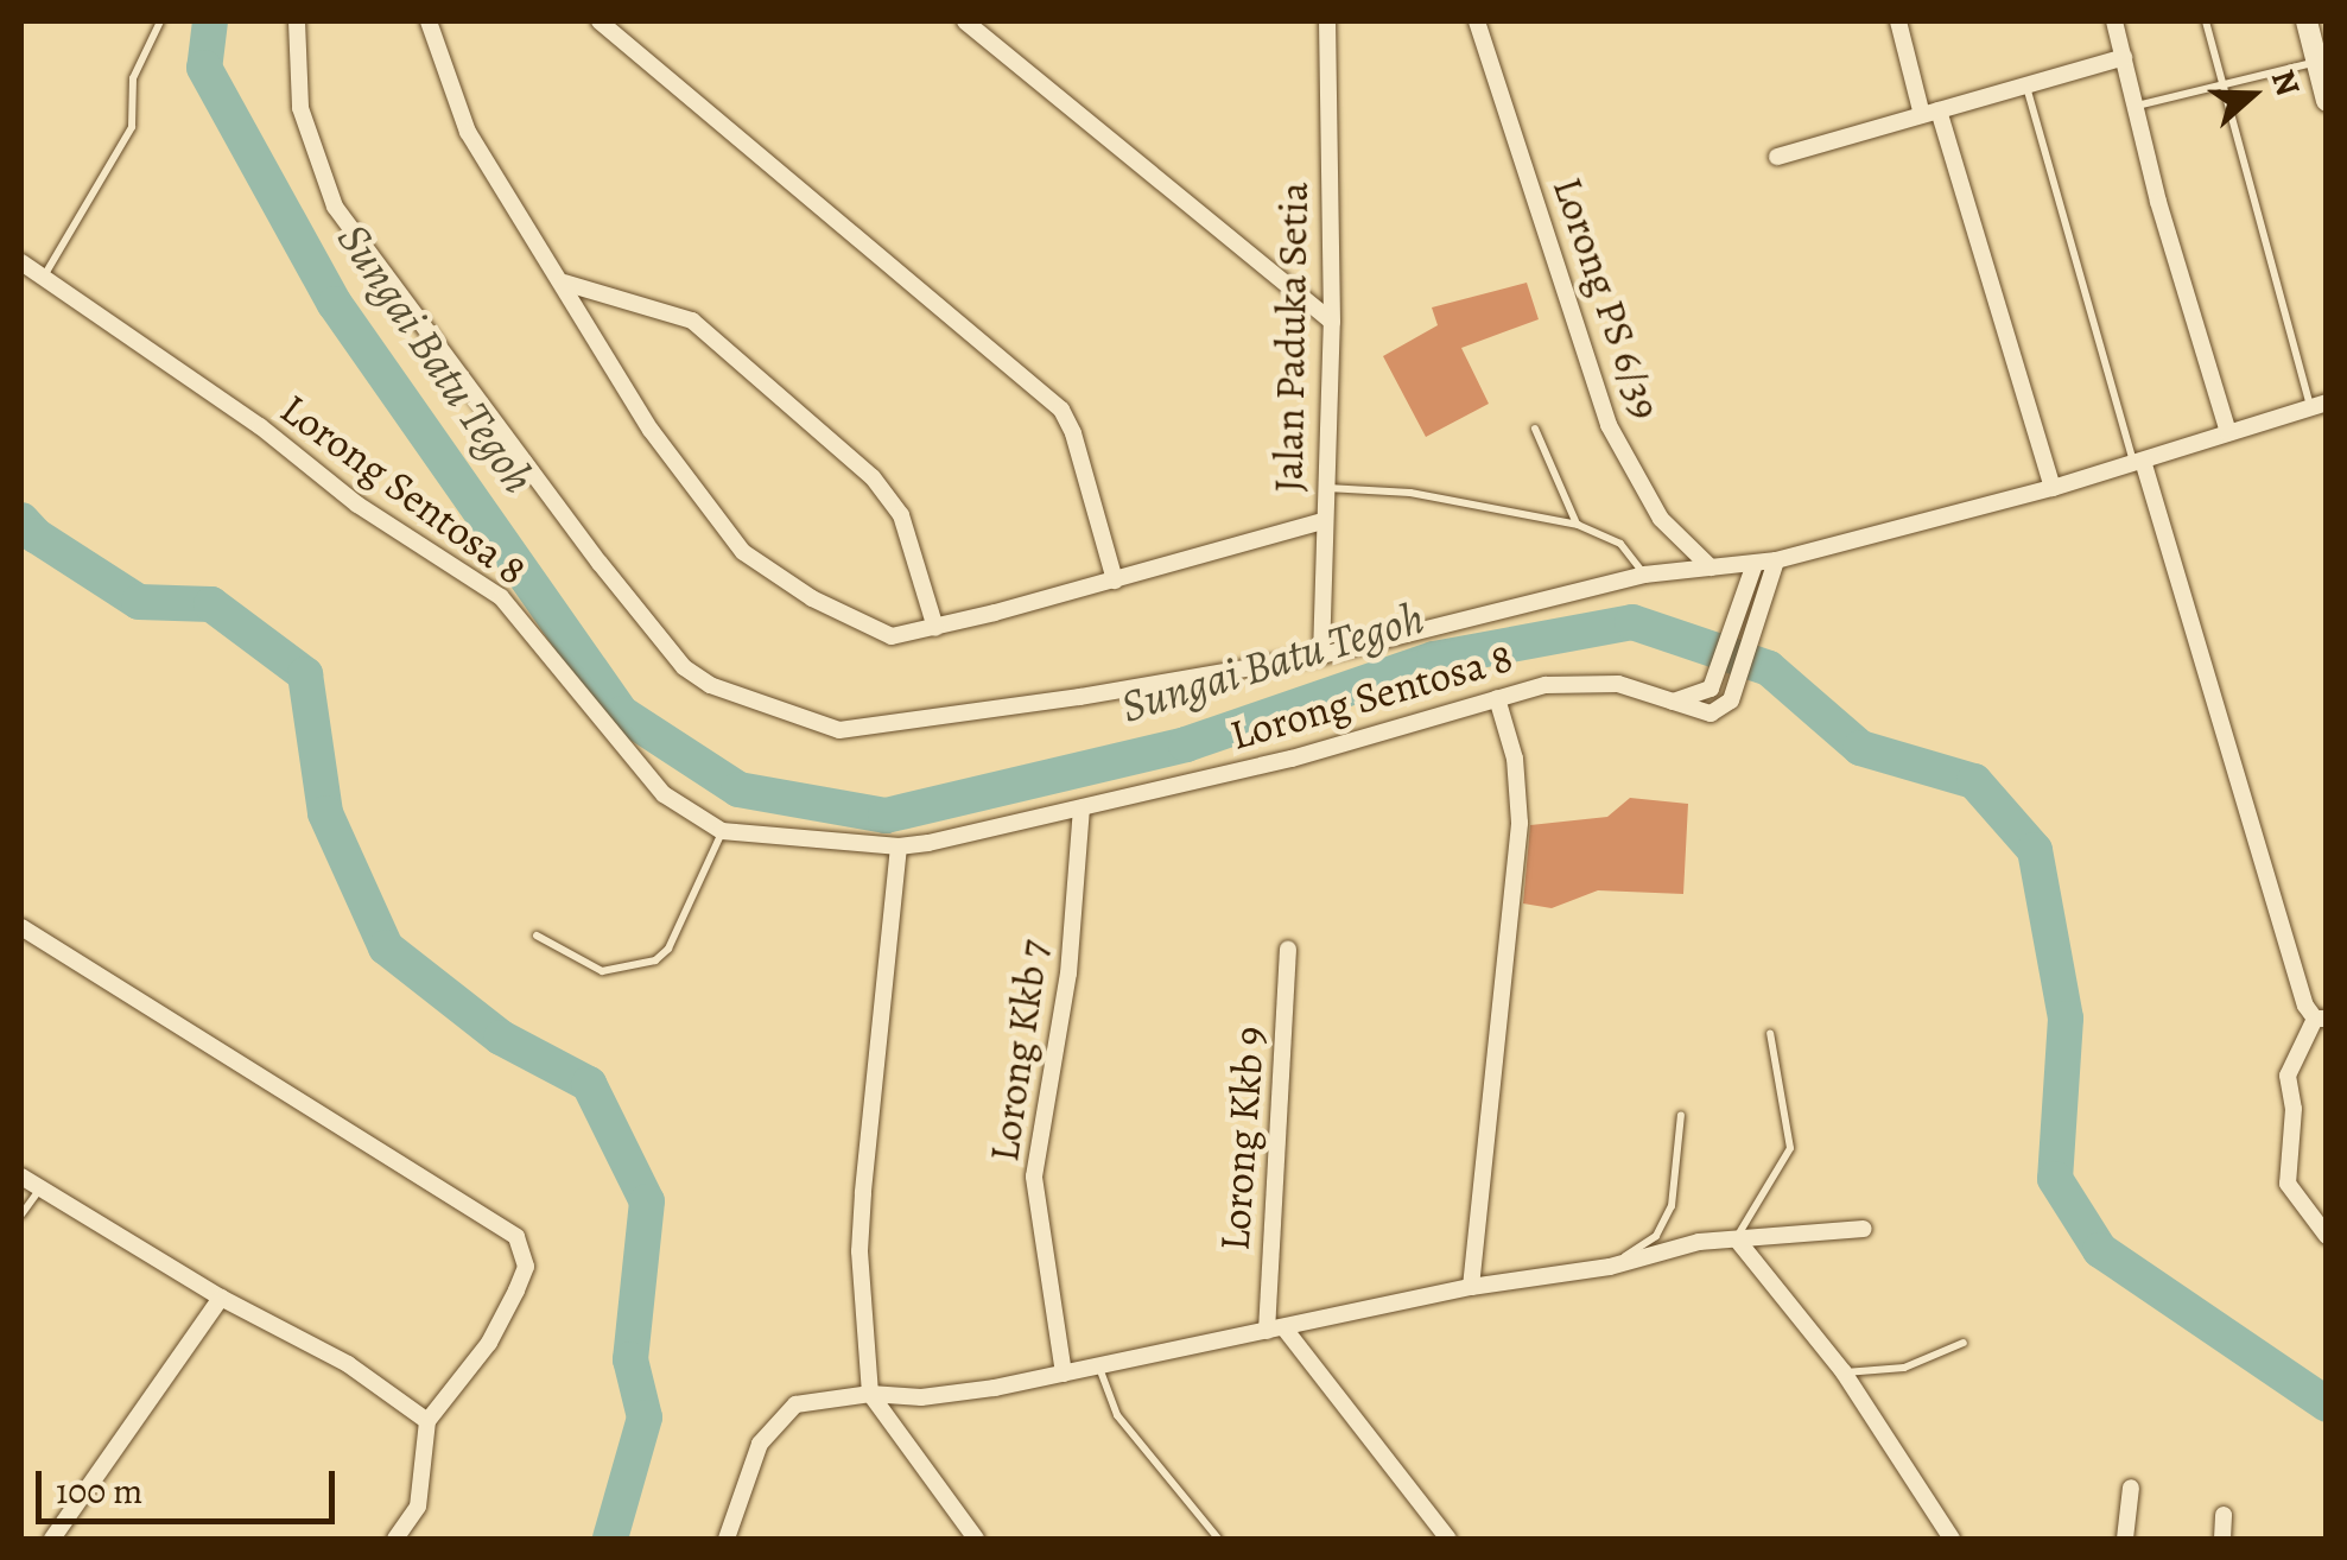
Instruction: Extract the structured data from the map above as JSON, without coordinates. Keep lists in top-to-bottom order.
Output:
{
  "streets": {
    "street": [
      "Lorong PS 6/39",
      "Jalan Paduka Setia",
      "Lorong Sentosa 8",
      "Lorong Kkb 7",
      "Lorong Kkb 9"
    ]
  },
  "crossings": [
    ["Lorong Sentosa 8", "Lorong Kkb 7"]
  ],
  "water": ["Sungai Batu Tegoh"],
  "scale_bar": "100 m",
  "north": "right"
}
